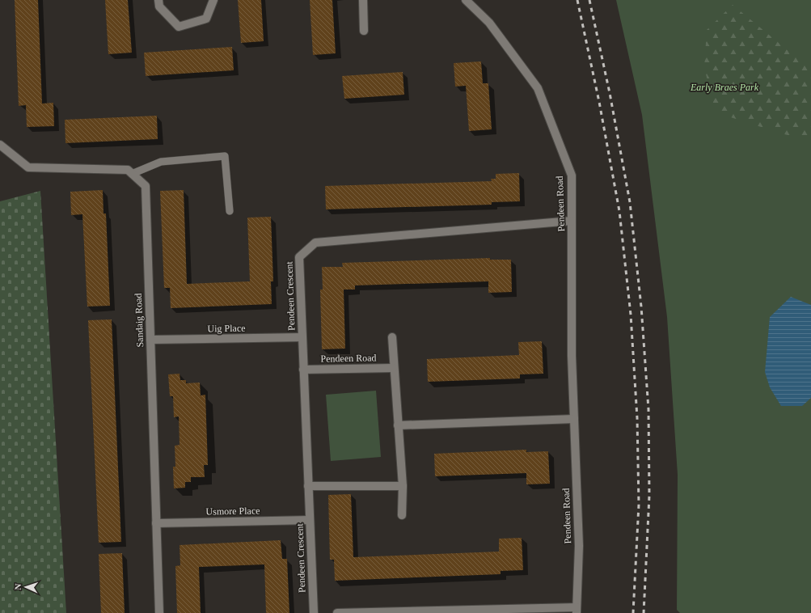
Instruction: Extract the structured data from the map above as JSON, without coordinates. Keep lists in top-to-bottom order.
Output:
{
  "streets": {
    "street": [
      "Pendeen Road",
      "Pendeen Crescent",
      "Sandaig Road",
      "Uig Place",
      "Usmore Place"
    ]
  },
  "crossings": [
    ["Pendeen Road", "Pendeen Crescent"],
    ["Pendeen Crescent", "Uig Place"],
    ["Pendeen Crescent", "Usmore Place"],
    ["Sandaig Road", "Uig Place"],
    ["Sandaig Road", "Usmore Place"]
  ],
  "parks": ["Early Braes Park"],
  "north": "left"
}
